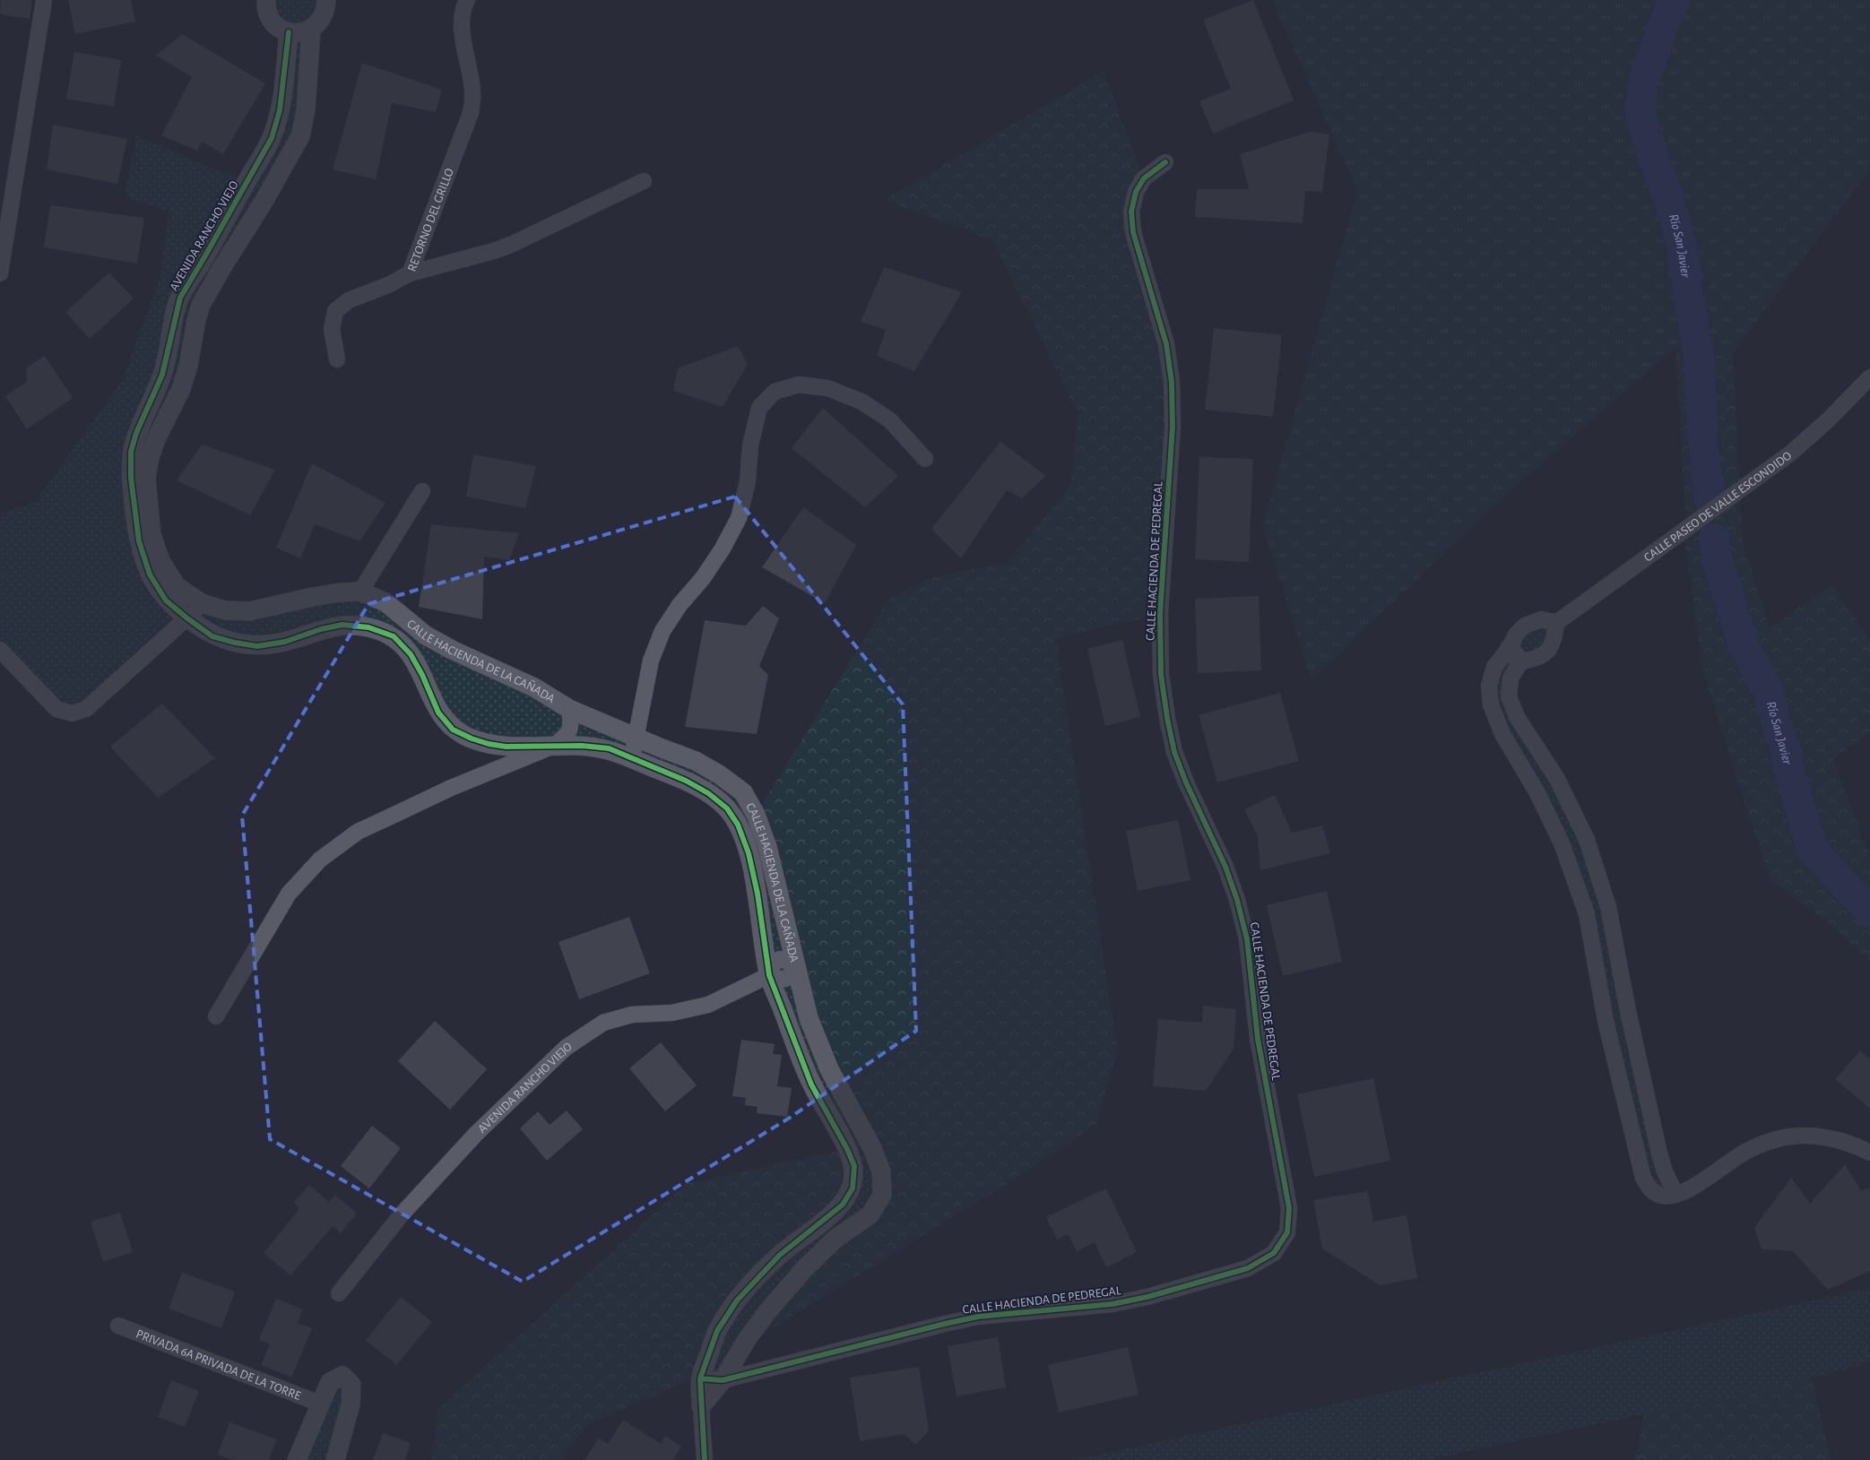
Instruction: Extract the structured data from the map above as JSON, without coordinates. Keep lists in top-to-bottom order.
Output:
{
  "streets": {
    "street": [
      "RETORNO DEL GRILLO",
      "AVENIDA RANCHO VIEJO",
      "CALLE PASEO DE VALLE ESCONDIDO",
      "CALLE HACIENDA DE PEDREGAL",
      "CALLE HACIENDA DE LA CAÑADA",
      "PRIVADA 6A PRIVADA DE LA TORRE"
    ]
  },
  "crossings": [
    ["AVENIDA RANCHO VIEJO", "CALLE HACIENDA DE LA CAÑADA"],
    ["CALLE HACIENDA DE PEDREGAL", "CALLE HACIENDA DE LA CAÑADA"]
  ],
  "water": ["Río San Javier"]
}
